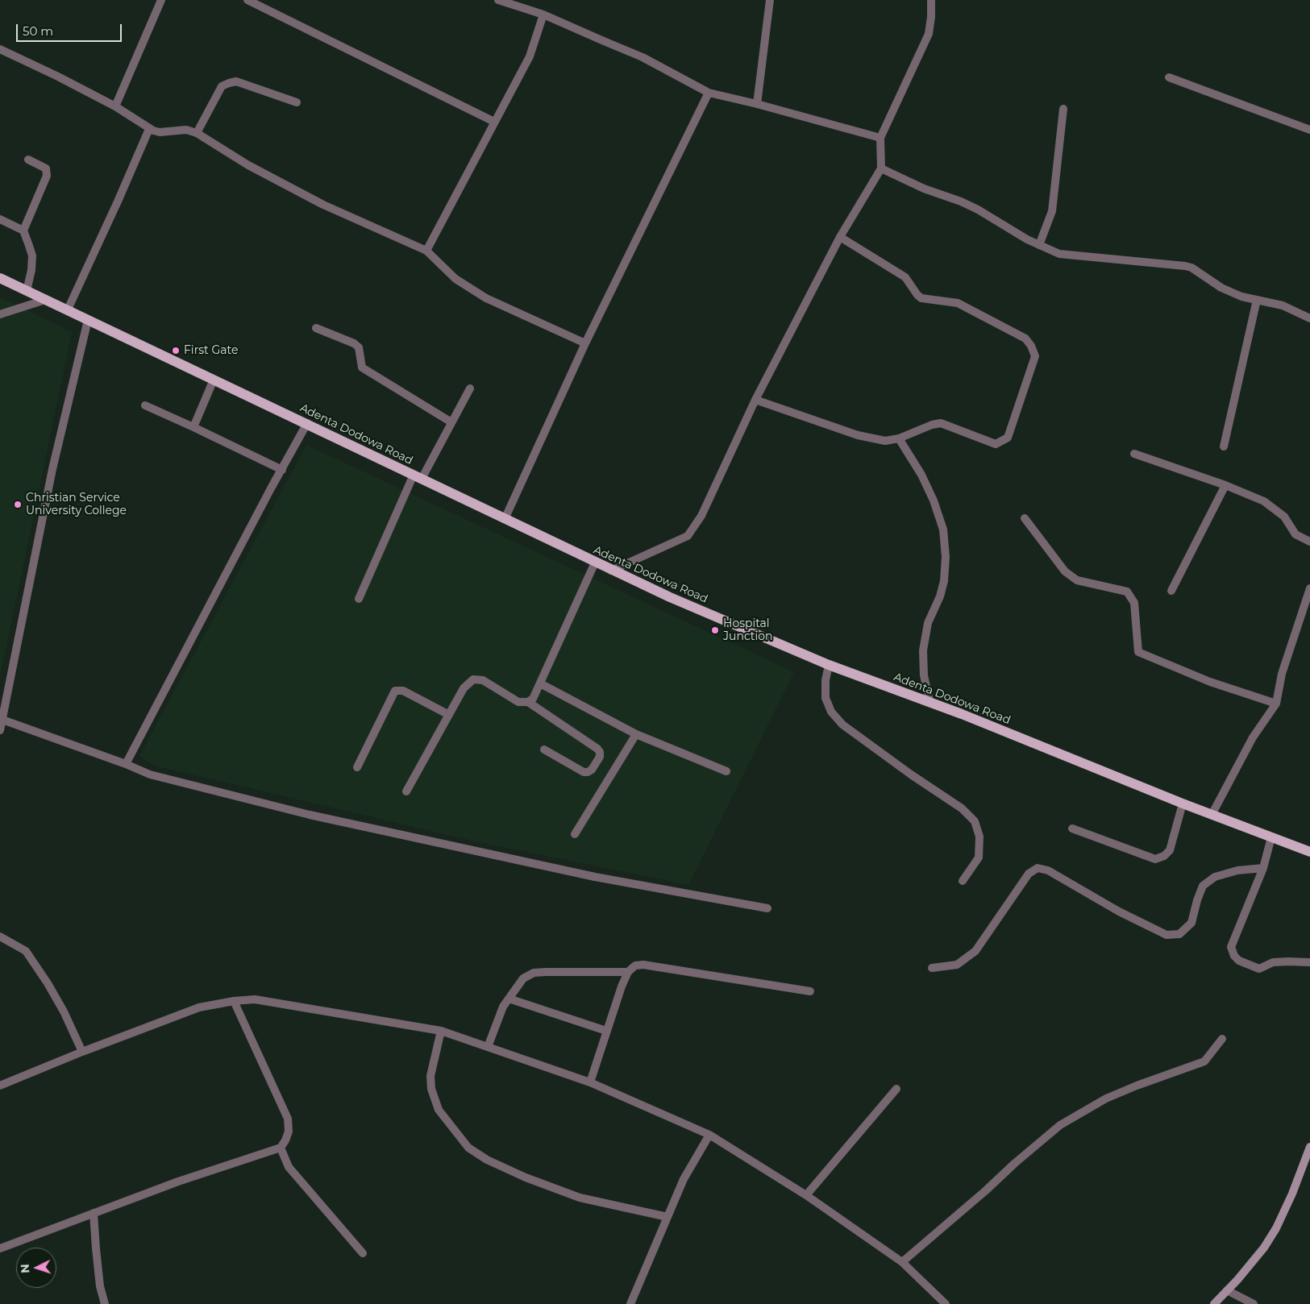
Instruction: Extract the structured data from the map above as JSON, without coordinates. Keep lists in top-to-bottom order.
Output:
{
  "streets": {
    "main road": ["Adenta Dodowa Road"]
  },
  "places": ["First Gate", "Christian Service University College", "Hospital Junction"],
  "scale_bar": "50 m",
  "north": "left"
}
